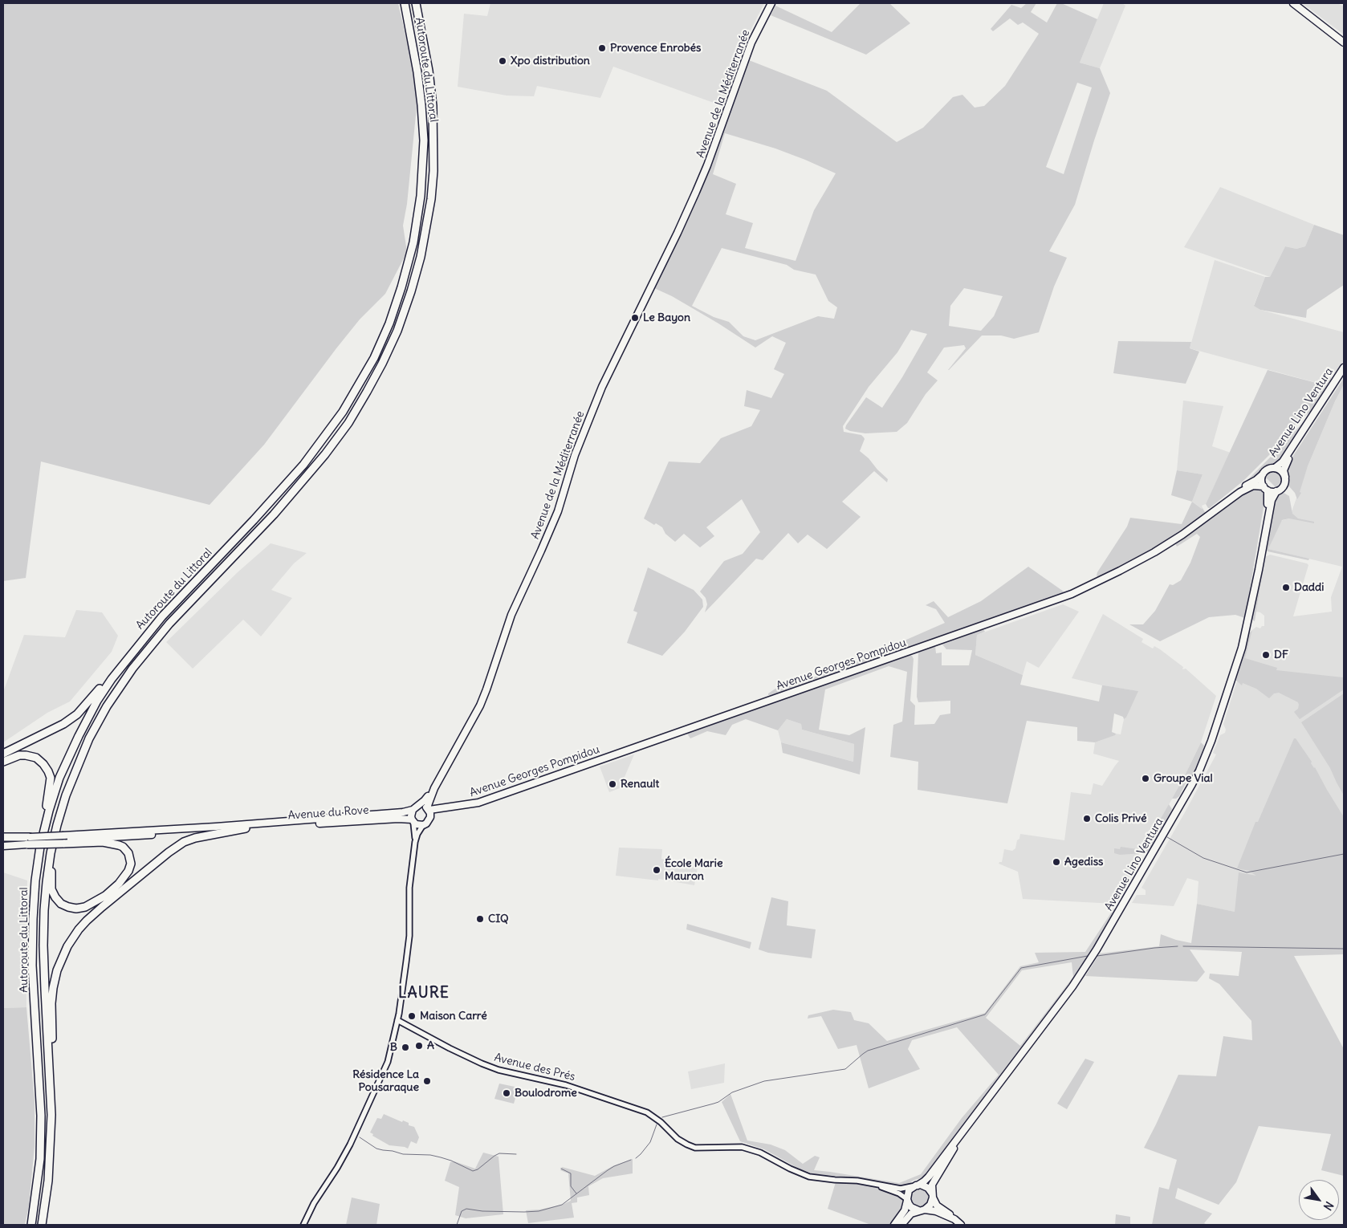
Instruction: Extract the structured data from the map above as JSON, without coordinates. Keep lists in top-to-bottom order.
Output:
{
  "streets": {
    "highway": ["Autoroute du Littoral"],
    "main road": [
      "Avenue de la Méditerranée",
      "Avenue Lino Ventura",
      "Avenue Georges Pompidou",
      "Avenue du Rove"
    ],
    "street": ["Avenue des Prés"]
  },
  "crossings": [
    ["Avenue de la Méditerranée", "Avenue Georges Pompidou"],
    ["Avenue de la Méditerranée", "Avenue du Rove"],
    ["Avenue Lino Ventura", "Avenue Georges Pompidou"],
    ["Avenue Lino Ventura", "Avenue des Prés"],
    ["Avenue Georges Pompidou", "Avenue du Rove"]
  ],
  "districts": ["LAURE"],
  "places": [
    "Provence Enrobés",
    "Xpo distribution",
    "Le Bayon",
    "Daddi",
    "DF",
    "Groupe Vial",
    "Renault",
    "Colis Privé",
    "Agediss",
    "École Marie Mauron",
    "CIQ",
    "Maison Carré",
    "A",
    "B",
    "Résidence La Pousaraque",
    "Boulodrome"
  ],
  "north": "bottom right"
}
